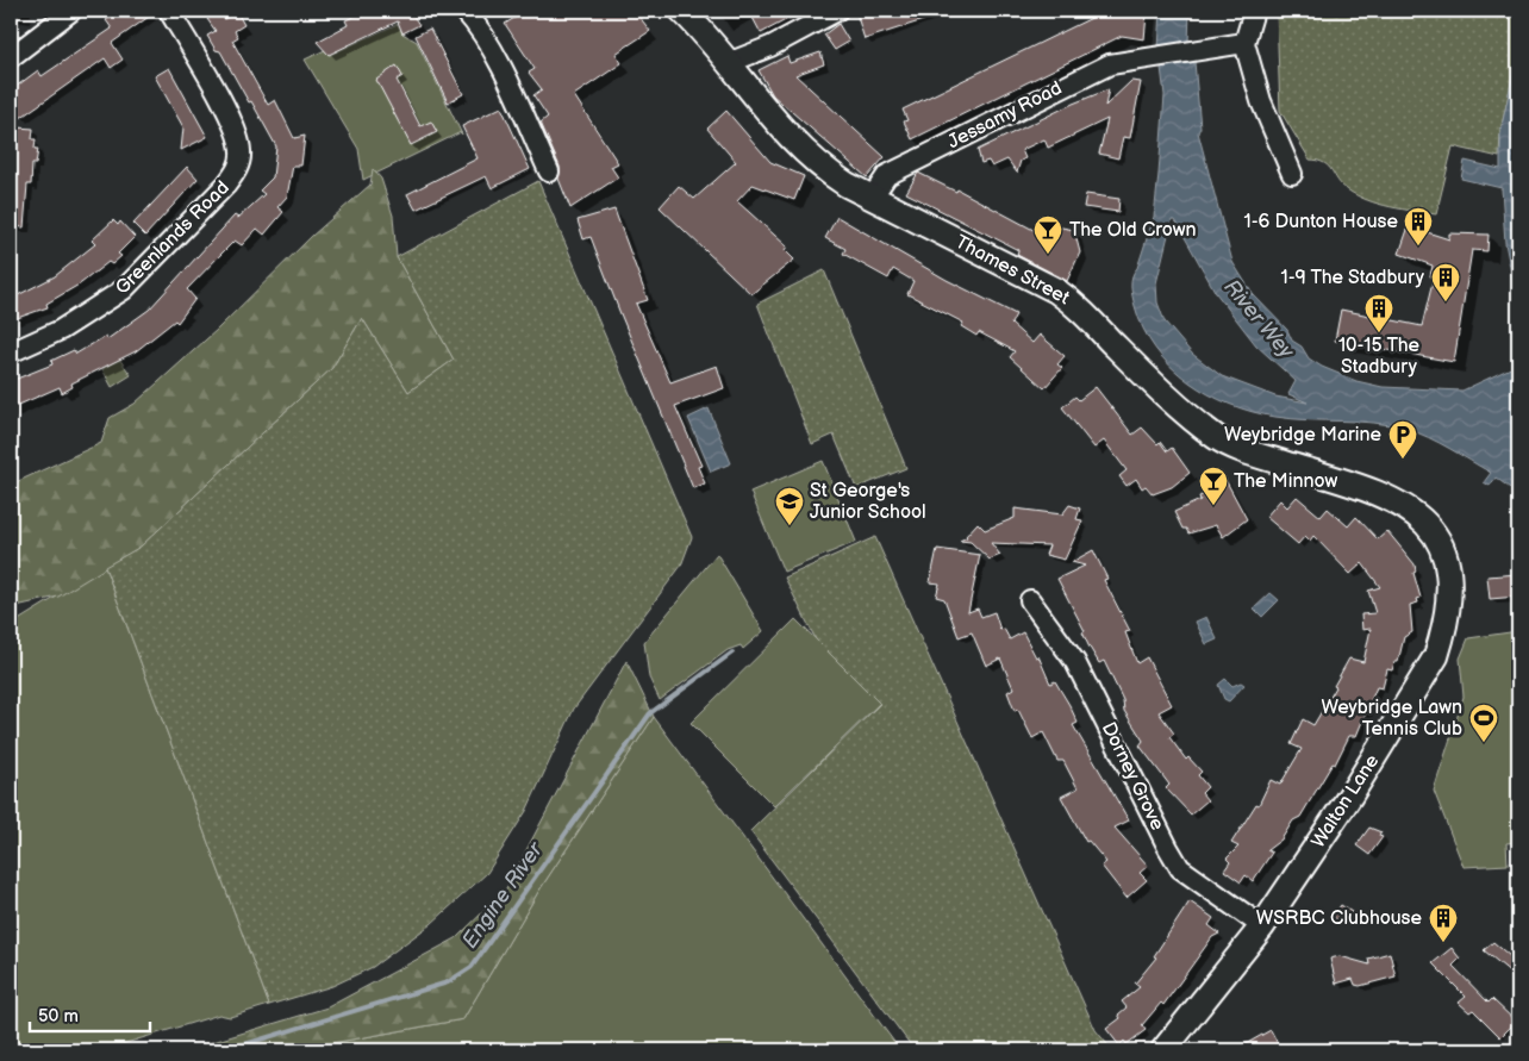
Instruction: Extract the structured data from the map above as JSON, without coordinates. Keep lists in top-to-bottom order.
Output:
{
  "streets": {
    "street": [
      "Jessamy Road",
      "Greenlands Road",
      "Thames Street",
      "Dorney Grove",
      "Walton Lane"
    ]
  },
  "crossings": [
    ["Jessamy Road", "Thames Street"],
    ["Thames Street", "Walton Lane"],
    ["Dorney Grove", "Walton Lane"]
  ],
  "water": ["River Wey", "Engine River"],
  "places": {
    "building": [
      "1-6 Dunton House",
      "1-9 The Stadbury",
      "10-15 The Stadbury",
      "WSRBC Clubhouse"
    ],
    "bar": ["The Old Crown", "The Minnow"],
    "parking": ["Weybridge Marine"],
    "school or university": ["St George's Junior School"],
    "sports": ["Weybridge Lawn Tennis Club"]
  },
  "scale_bar": "50 m"
}
